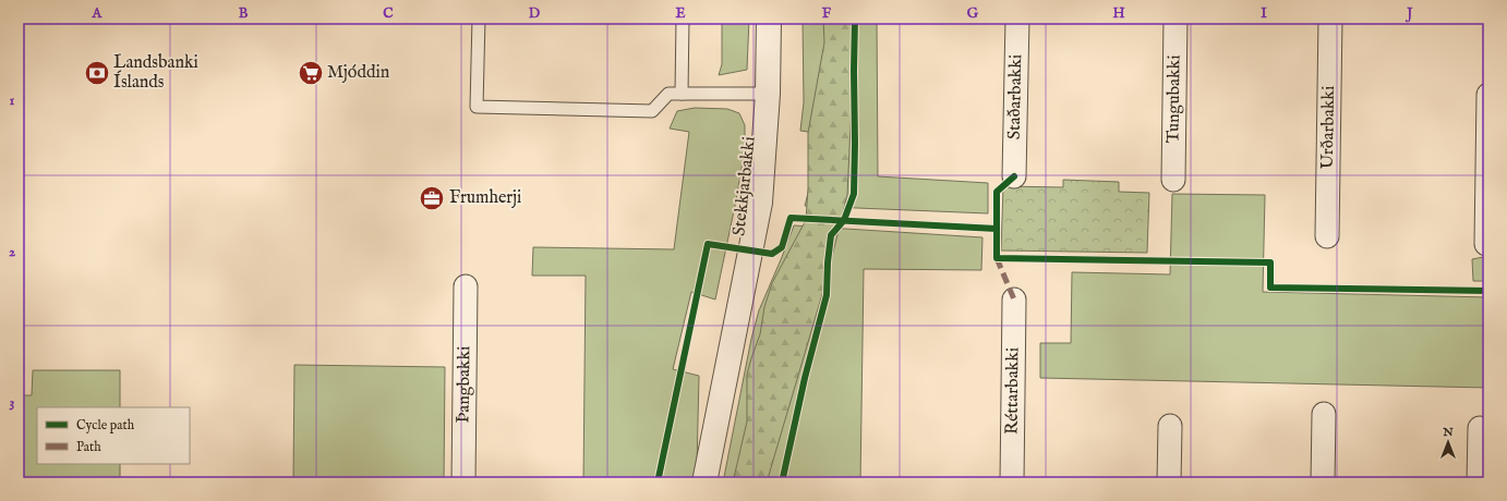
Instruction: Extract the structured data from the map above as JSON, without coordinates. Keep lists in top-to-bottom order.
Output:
{
  "streets": {
    "street": [
      "Staðarbakki",
      "Tungubakki",
      "Urðarbakki",
      "Stekkjarbakki",
      "Þangbakki",
      "Réttarbakki"
    ]
  },
  "places": {
    "bank": ["Landsbanki Íslands"],
    "supermarket": ["Mjóddin"],
    "office": ["Frumherji"]
  },
  "legend": ["Cycle path", "Path"],
  "north": "top",
  "grid": {
    "columns": [
      "A",
      "B",
      "C",
      "D",
      "E",
      "F",
      "G",
      "H",
      "I",
      "J"
    ],
    "rows": ["1", "2", "3"]
  }
}
